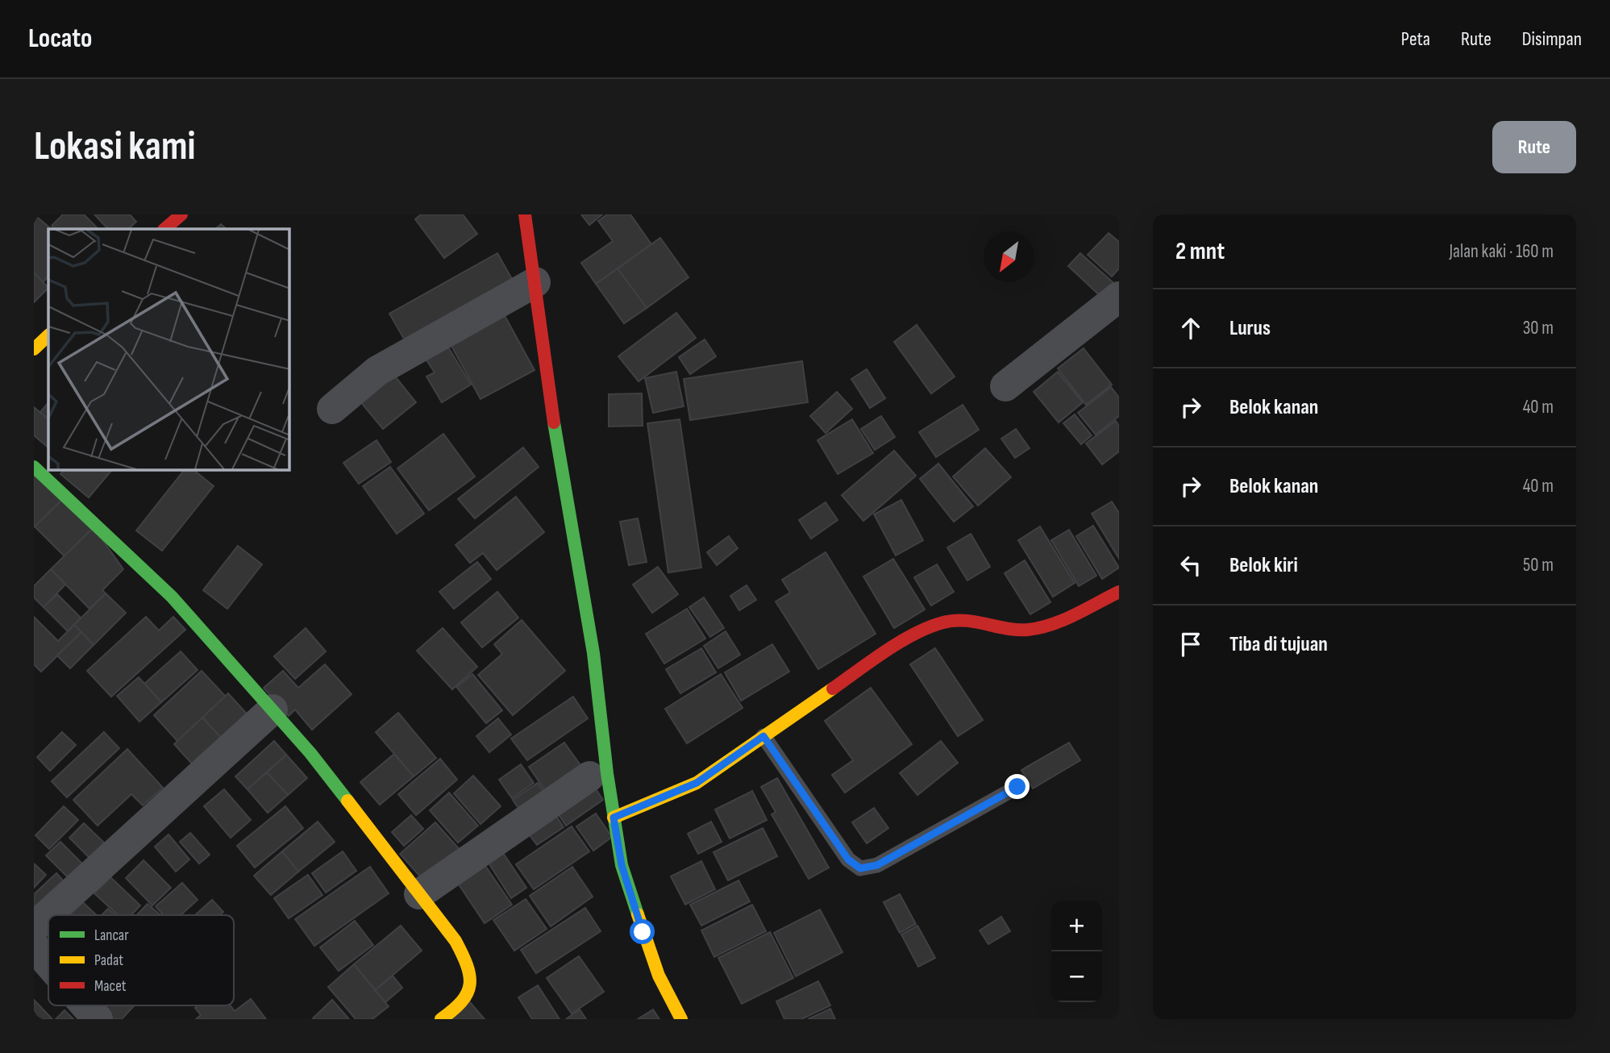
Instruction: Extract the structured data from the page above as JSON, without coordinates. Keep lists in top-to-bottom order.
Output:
{
  "legend": ["Lancar", "Padat", "Macet"],
  "north": "bottom left",
  "page": {
    "header": "Locato",
    "nav": ["Peta", "Rute", "Disimpan"],
    "buttons": "Rute",
    "title": "Lokasi kami",
    "heading": ["2 mnt", "Jalan kaki · 160 m"],
    "list": [
      ["Lurus", "30 m"],
      ["Belok kanan", "40 m"],
      ["Belok kanan", "40 m"],
      ["Belok kiri", "50 m"],
      "Tiba di tujuan"
    ],
    "map_buttons": ["+", "−"]
  }
}
